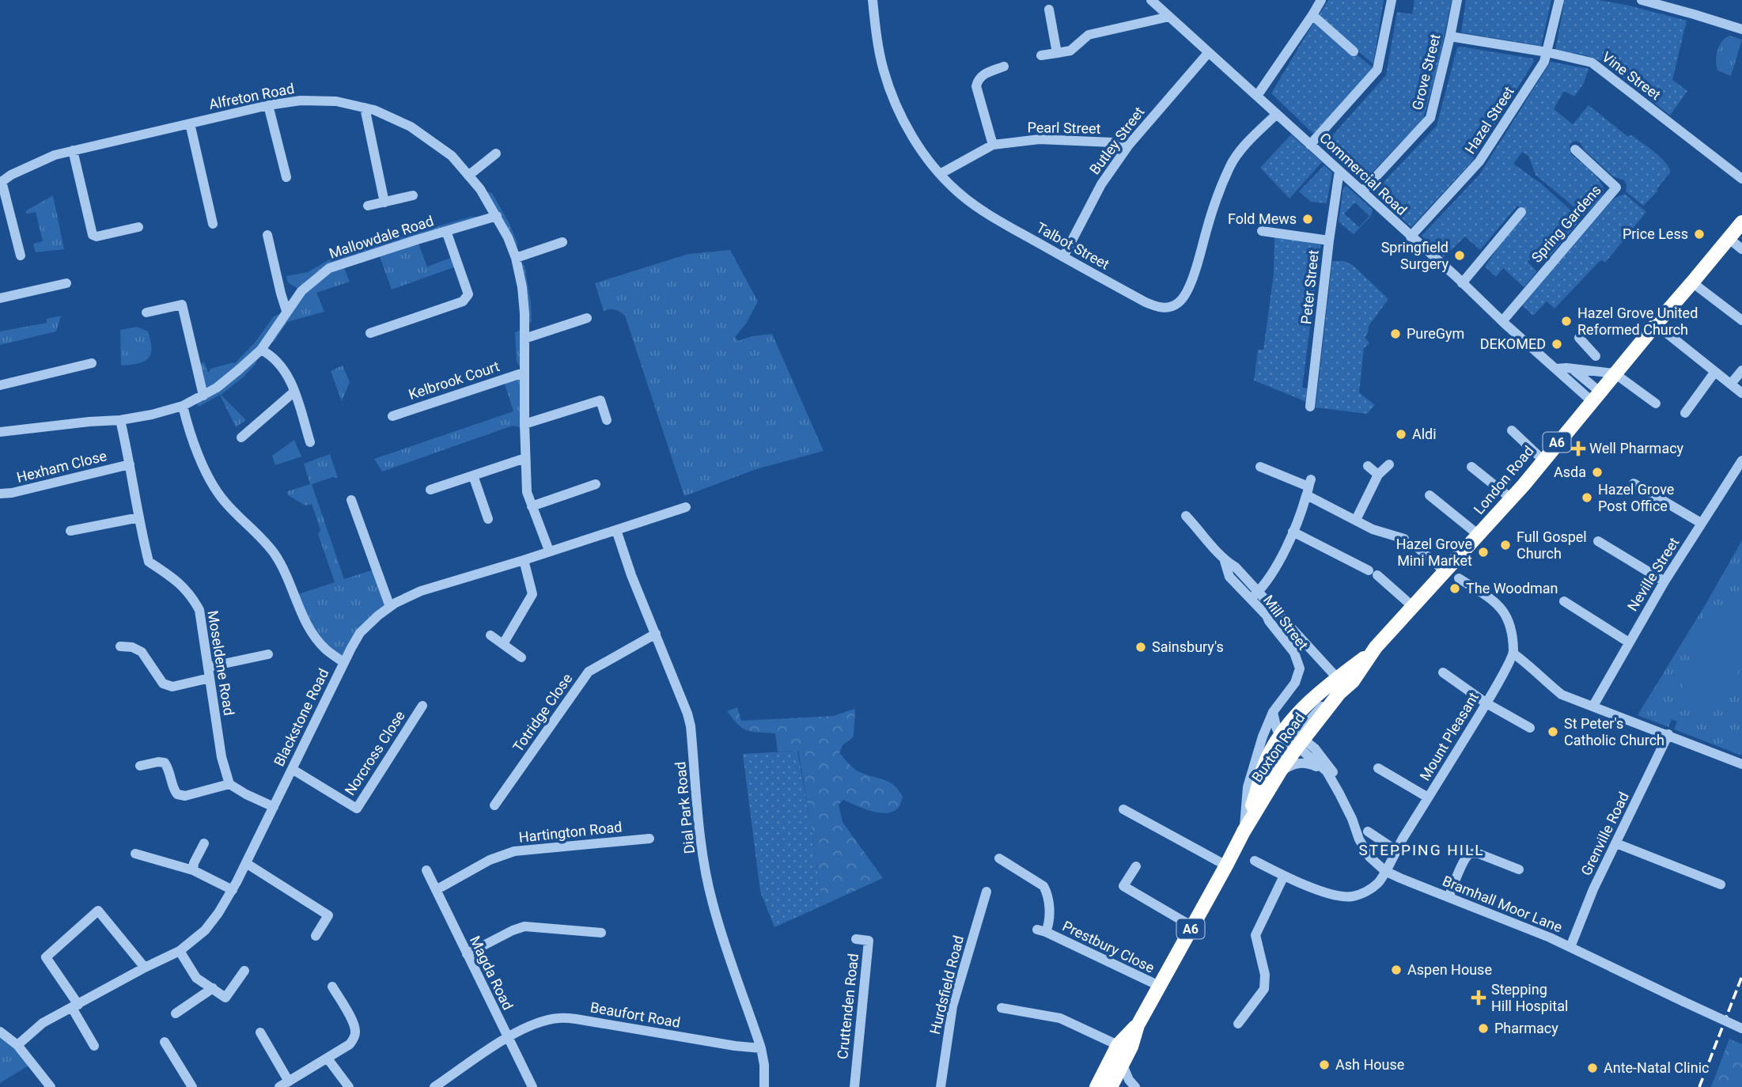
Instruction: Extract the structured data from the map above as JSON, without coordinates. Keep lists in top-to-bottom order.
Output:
{
  "streets": {
    "highway": ["A6", "London Road", "Buxton Road"],
    "street": [
      "Grove Street",
      "Vine Street",
      "Alfreton Road",
      "Hazel Street",
      "Pearl Street",
      "Butley Street",
      "Commercial Road",
      "Spring Gardens",
      "Mallowdale Road",
      "Talbot Street",
      "Peter Street",
      "Kelbrook Court",
      "Hexham Close",
      "Neville Street",
      "Mill Street",
      "Moseldene Road",
      "Totridge Close",
      "Blackstone Road",
      "Mount Pleasant",
      "Norcross Close",
      "Dial Park Road",
      "Hartington Road",
      "Grenville Road",
      "Bramhall Moor Lane",
      "Prestbury Close",
      "Magda Road",
      "Hurdsfield Road",
      "Cruttenden Road",
      "Beaufort Road"
    ]
  },
  "crossings": [
    ["Grove Street", "Vine Street"],
    ["Grove Street", "Commercial Road"],
    ["Vine Street", "Hazel Street"],
    ["Alfreton Road", "Mallowdale Road"],
    ["Alfreton Road", "Kelbrook Court"],
    ["Alfreton Road", "Blackstone Road"],
    ["Hazel Street", "Commercial Road"],
    ["Pearl Street", "Butley Street"],
    ["Pearl Street", "Talbot Street"],
    ["Butley Street", "Commercial Road"],
    ["Butley Street", "Talbot Street"],
    ["Commercial Road", "Spring Gardens"],
    ["Commercial Road", "Talbot Street"],
    ["Commercial Road", "Peter Street"],
    ["Commercial Road", "London Road"],
    ["Mallowdale Road", "Moseldene Road"],
    ["Hexham Close", "Moseldene Road"],
    ["London Road", "Mill Street"],
    ["London Road", "Buxton Road"],
    ["Mill Street", "Buxton Road"],
    ["Totridge Close", "Dial Park Road"],
    ["Blackstone Road", "Norcross Close"],
    ["Blackstone Road", "Dial Park Road"],
    ["Mount Pleasant", "Bramhall Moor Lane"],
    ["Buxton Road", "Prestbury Close"],
    ["Dial Park Road", "Beaufort Road"],
    ["Hartington Road", "Magda Road"],
    ["Grenville Road", "Bramhall Moor Lane"],
    ["Magda Road", "Beaufort Road"]
  ],
  "districts": ["STEPPING HILL"],
  "places": {
    "other": [
      "Fold Mews",
      "Price Less",
      "Springfield Surgery",
      "Hazel Grove United Reformed Church",
      "PureGym",
      "DEKOMED",
      "Aldi",
      "Asda",
      "Hazel Grove Post Office",
      "Full Gospel Church",
      "Hazel Grove Mini Market",
      "The Woodman",
      "Sainsbury's",
      "St Peter's Catholic Church",
      "Aspen House",
      "Pharmacy",
      "Ash House",
      "Ante-Natal Clinic"
    ],
    "health": ["Well Pharmacy", "Stepping Hill Hospital"]
  }
}
